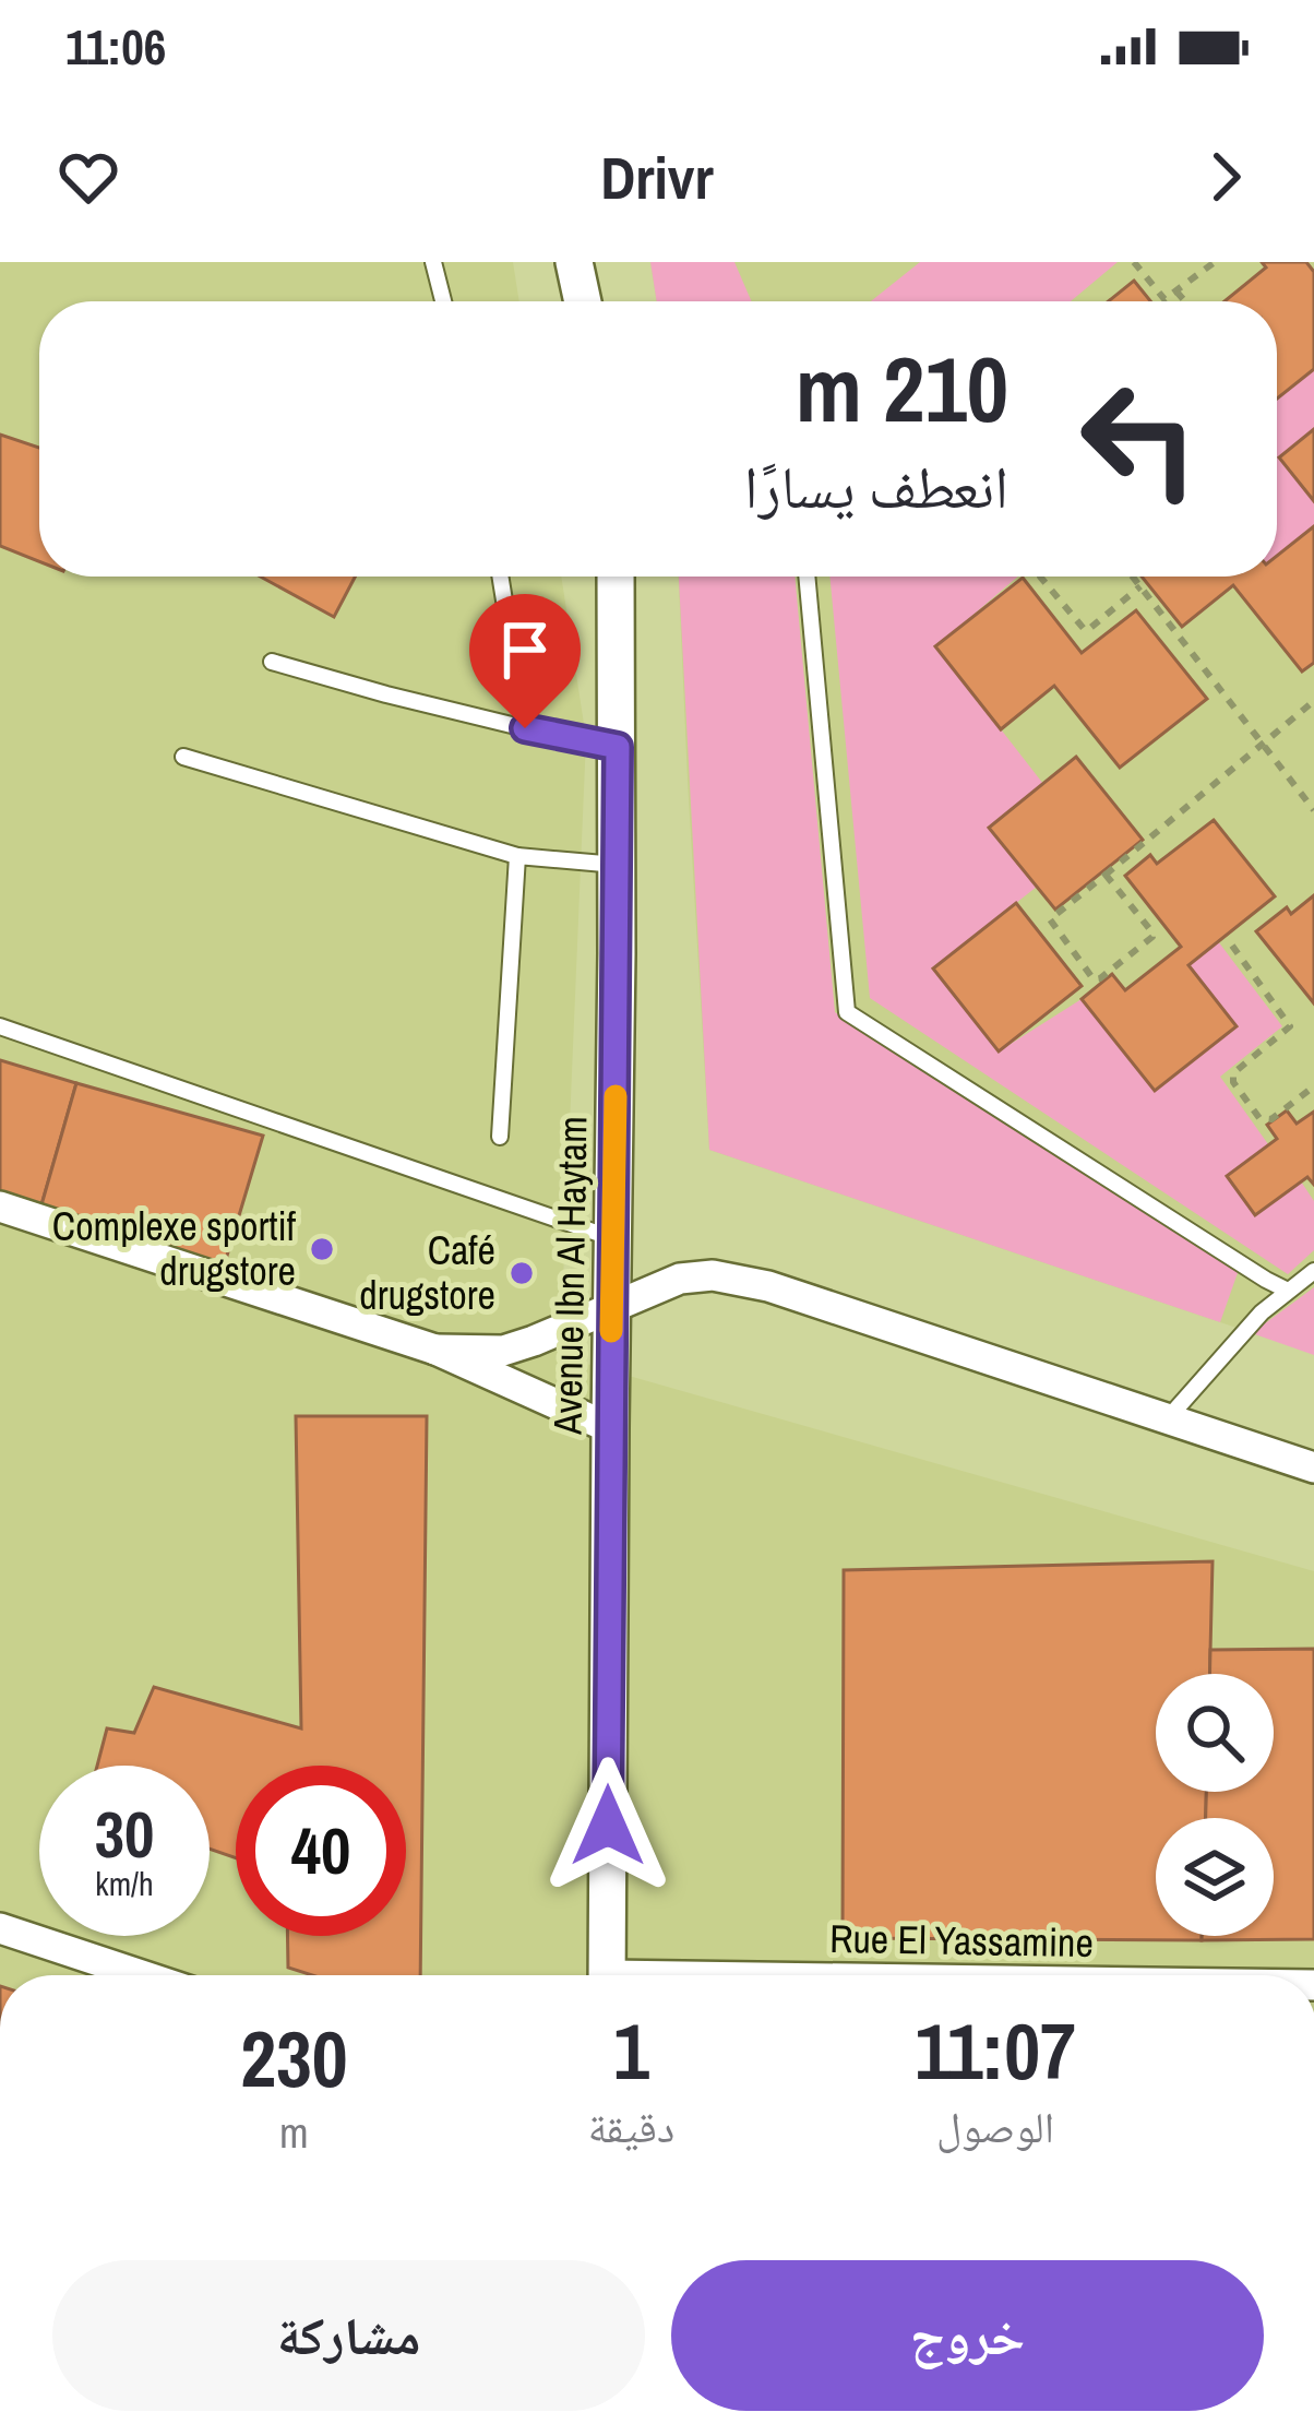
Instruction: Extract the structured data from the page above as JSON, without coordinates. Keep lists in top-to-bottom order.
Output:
{
  "streets": {
    "street": ["Avenue Ibn Al Haytam"]
  },
  "places": ["Complexe sportif drugstore", "Café drugstore"],
  "page": {
    "status": "11:06",
    "header": "Drivr",
    "turn": ["210 m", "انعطف يسارًا"],
    "speed": "30 km/h",
    "limit": "40",
    "eta": [
      "11:07",
      "الوصول",
      "1",
      "دقيقة",
      "230",
      "m"
    ],
    "buttons": ["خروج", "مشاركة"]
  }
}
